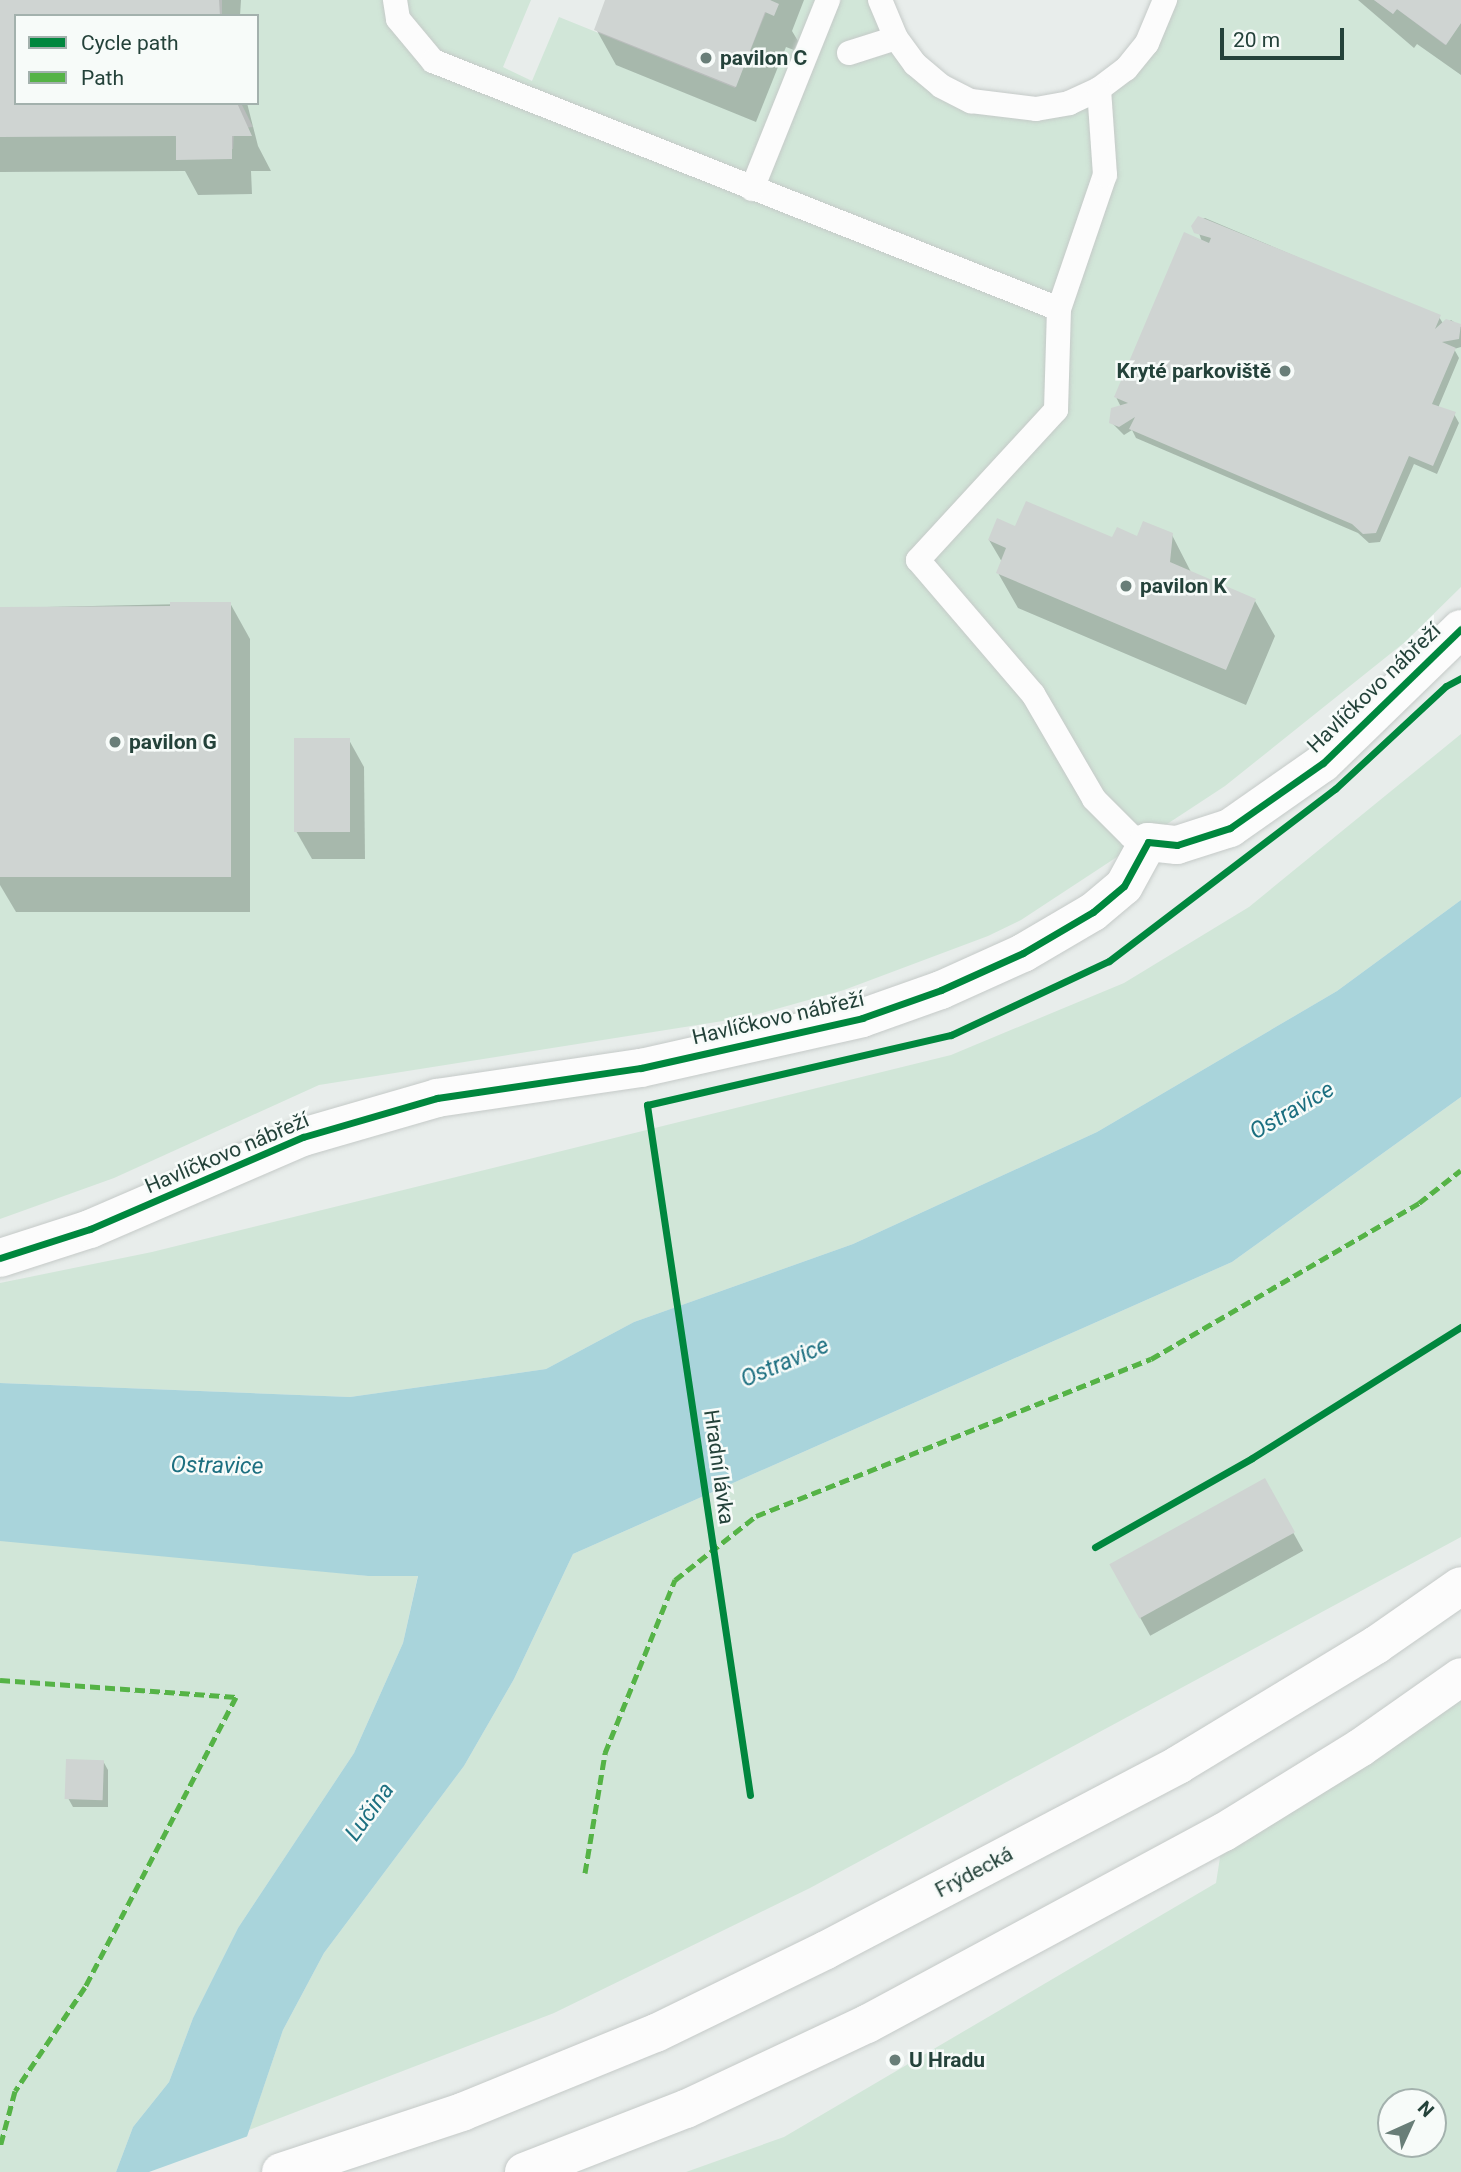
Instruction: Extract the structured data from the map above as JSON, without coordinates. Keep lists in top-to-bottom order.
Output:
{
  "streets": {
    "main road": ["Havlíčkovo nábřeží", "Frýdecká"],
    "cycle path": ["Hradní lávka"]
  },
  "water": ["Ostravice", "Lučina"],
  "places": [
    "pavilon C",
    "Kryté parkoviště",
    "pavilon K",
    "pavilon G",
    "U Hradu"
  ],
  "legend": ["Cycle path", "Path"],
  "scale_bar": "20 m",
  "north": "top right"
}
